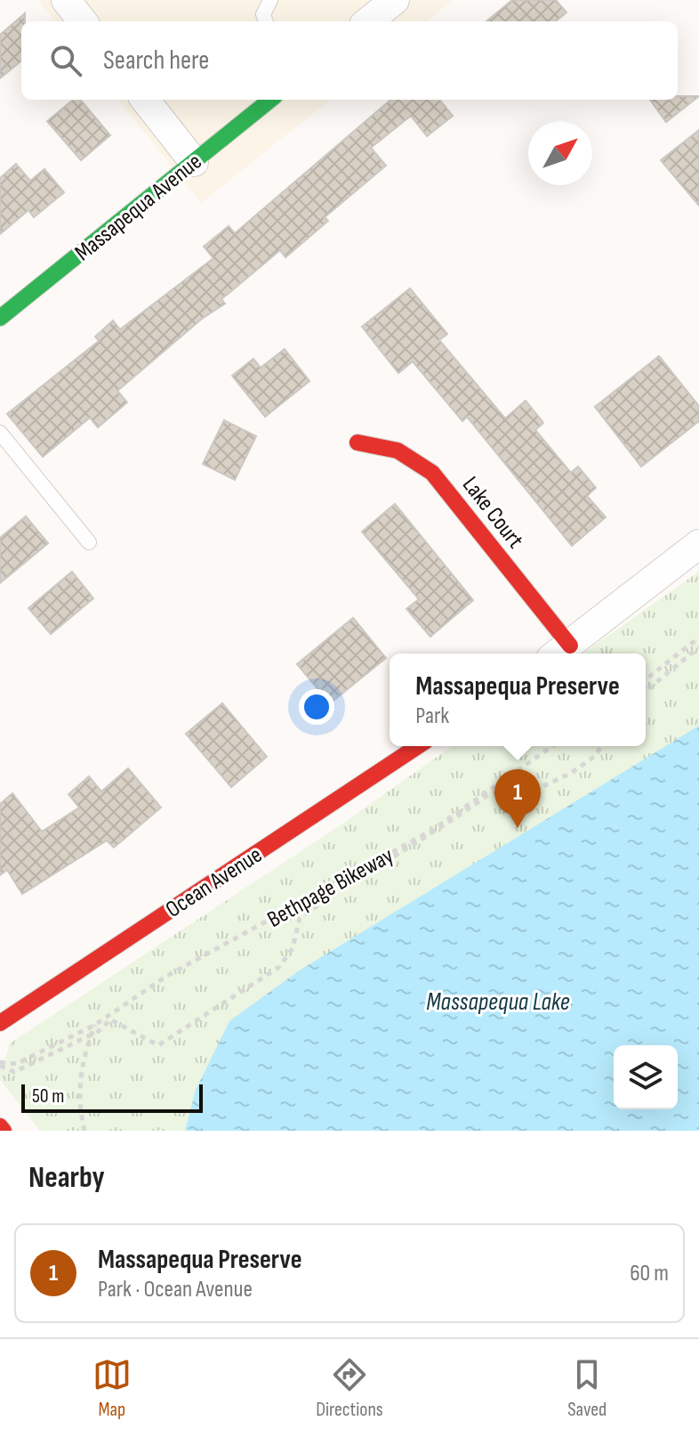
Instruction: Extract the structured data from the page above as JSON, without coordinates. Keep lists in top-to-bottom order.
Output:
{
  "streets": {
    "street": ["Massapequa Avenue", "Lake Court", "Ocean Avenue"],
    "path": ["Bethpage Bikeway"]
  },
  "water": ["Massapequa Lake"],
  "scale_bar": "50 m",
  "north": "top right",
  "page": {
    "search": "Search here",
    "popup": ["Massapequa Preserve", "Park"],
    "pins": "1",
    "scale": "50 m",
    "heading": "Nearby",
    "list": [
      {
        "mark": "1",
        "name": "Massapequa Preserve",
        "note": "Park · Ocean Avenue",
        "value": "60 m"
      }
    ],
    "nav": ["Map", "Directions", "Saved"]
  }
}
